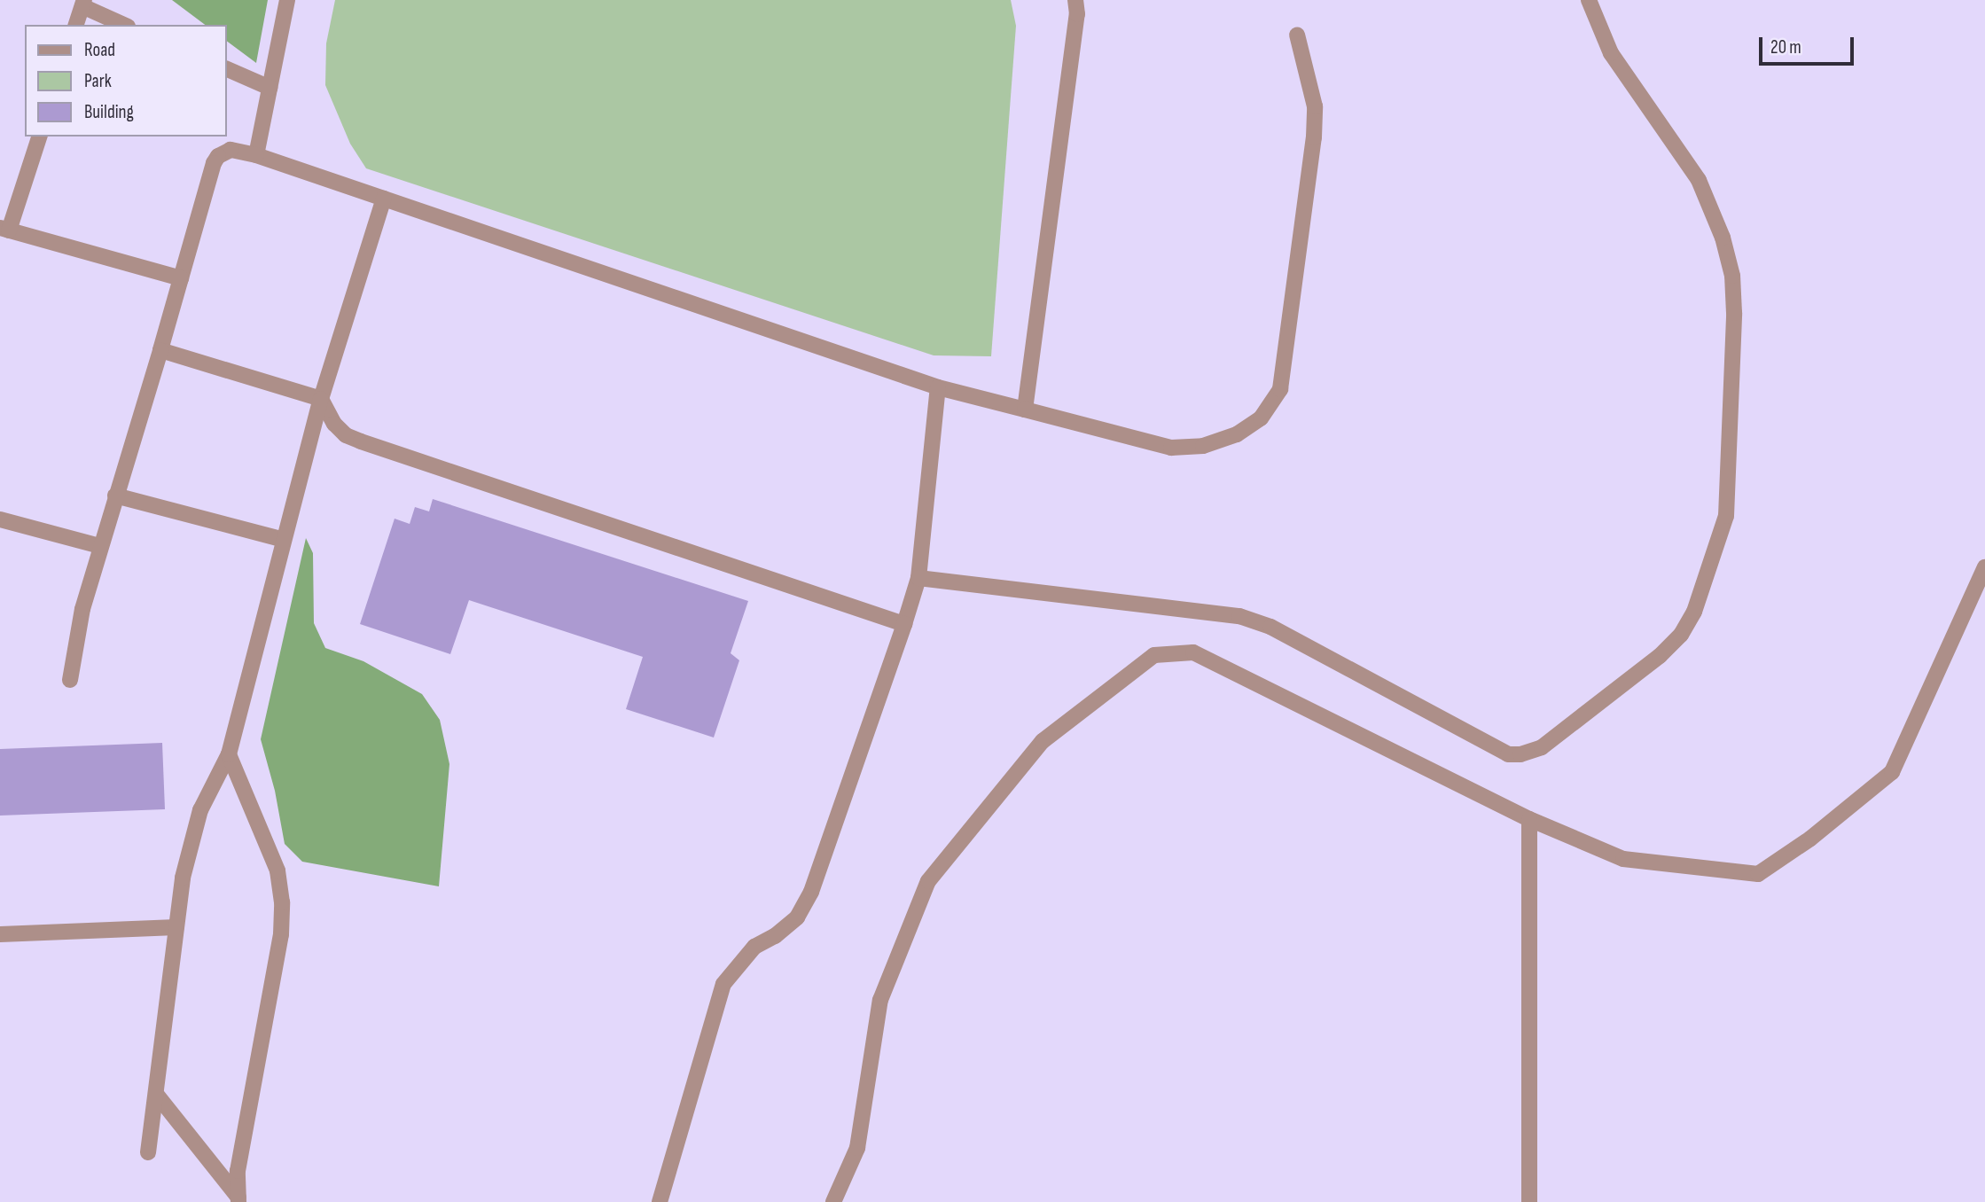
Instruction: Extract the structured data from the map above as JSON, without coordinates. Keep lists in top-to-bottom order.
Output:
{
  "legend": ["Road", "Park", "Building"],
  "scale_bar": "20 m"
}
